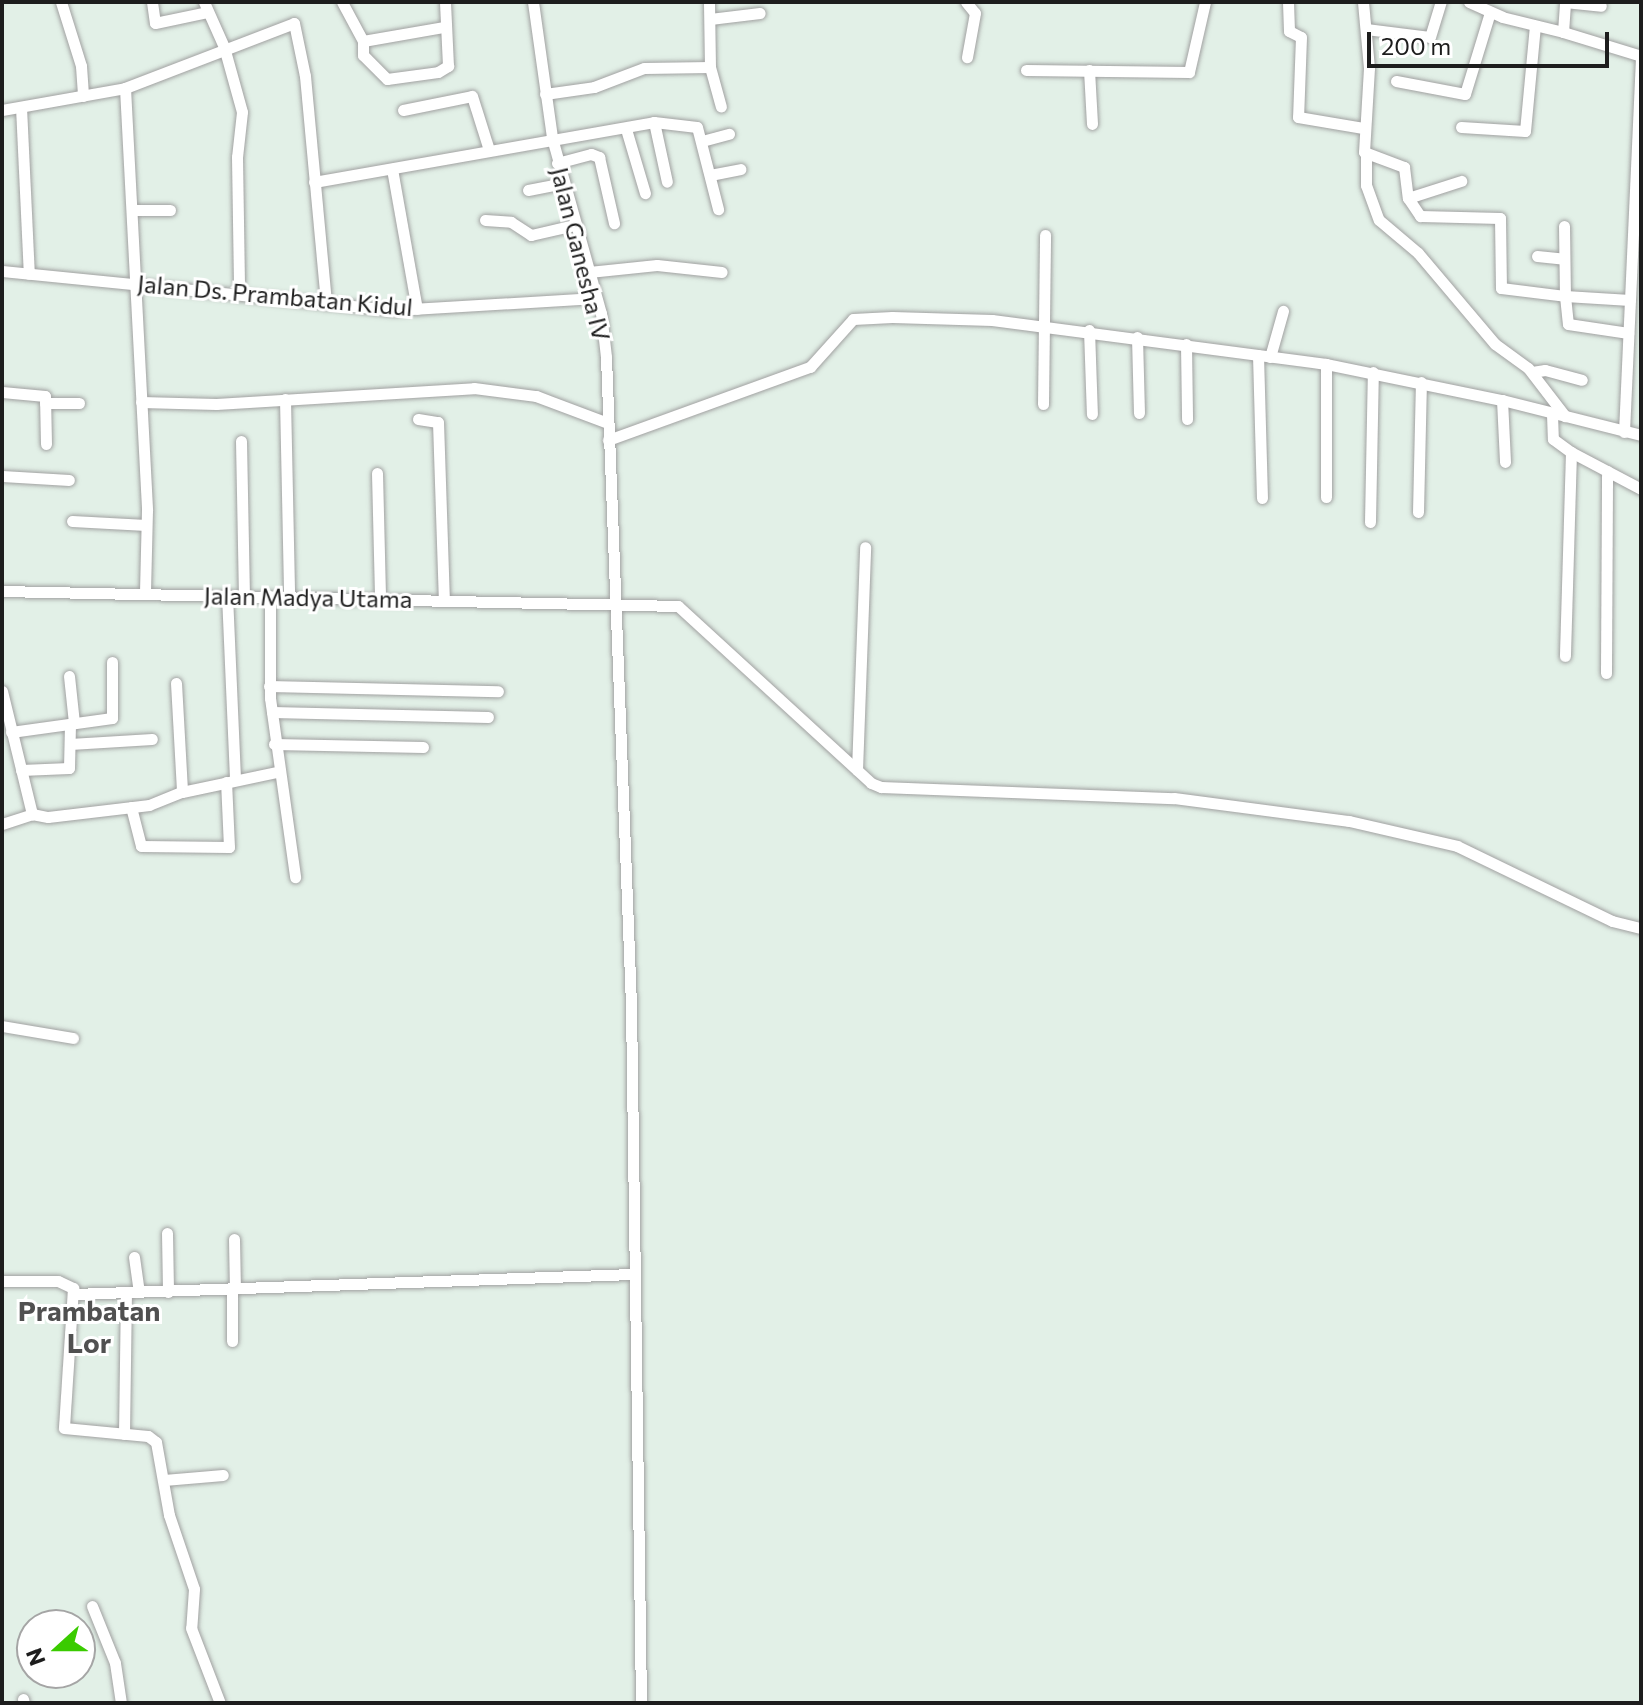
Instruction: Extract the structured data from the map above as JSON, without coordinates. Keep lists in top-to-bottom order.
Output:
{
  "streets": {
    "street": ["Jalan Ganesha IV", "Jalan Ds. Prambatan Kidul", "Jalan Madya Utama"]
  },
  "crossings": [
    ["Jalan Ganesha IV", "Jalan Ds. Prambatan Kidul"],
    ["Jalan Ganesha IV", "Jalan Madya Utama"]
  ],
  "districts": ["Prambatan Lor"],
  "scale_bar": "200 m",
  "north": "left"
}
